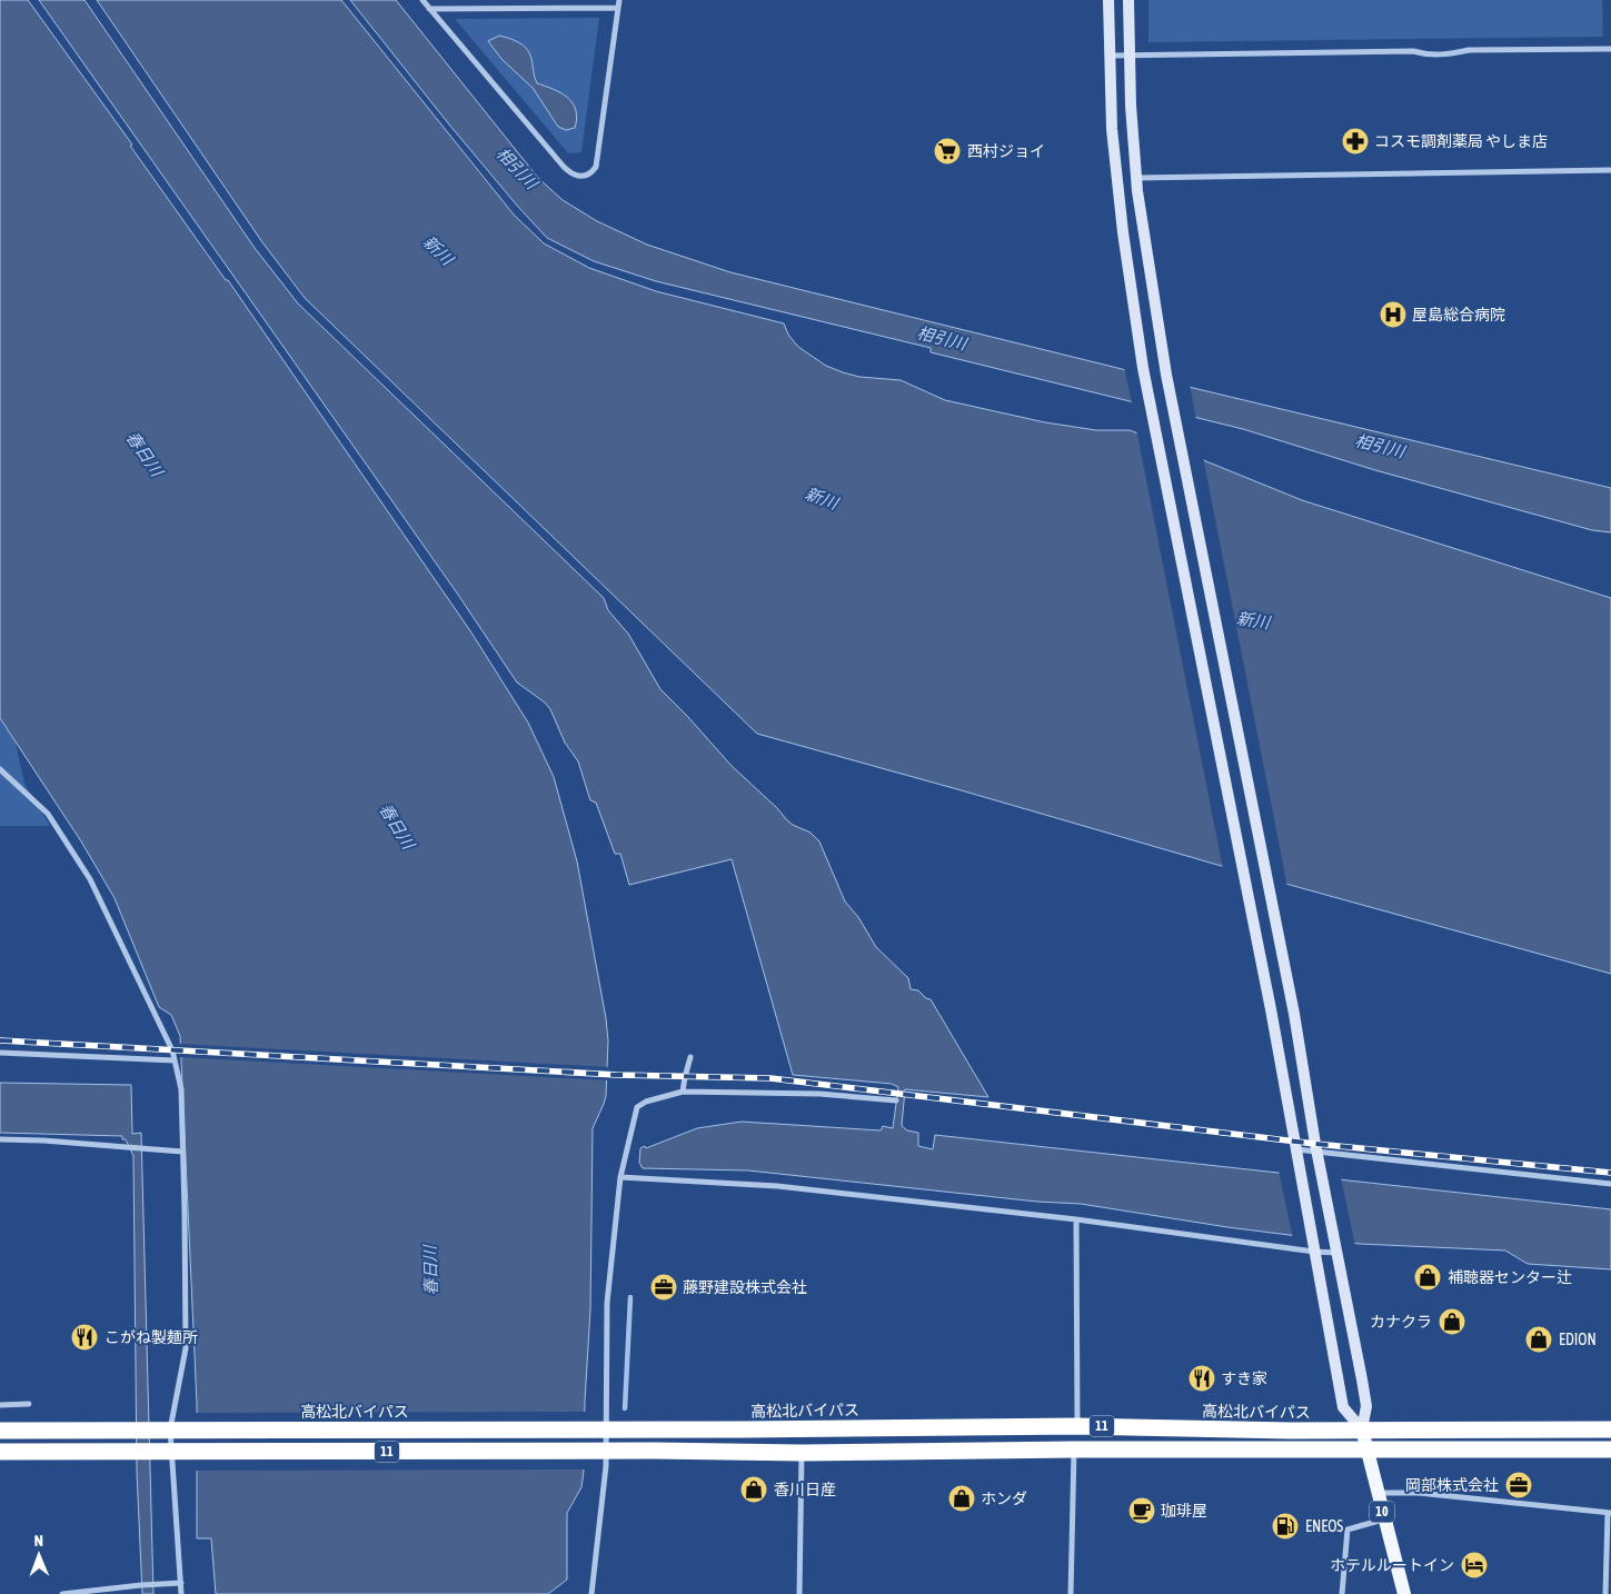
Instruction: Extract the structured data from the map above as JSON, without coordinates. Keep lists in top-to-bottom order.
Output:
{
  "streets": {
    "highway": ["高松北バイパス", "11"],
    "main road": ["10"]
  },
  "crossings": [
    ["高松北バイパス", "10"],
    ["11", "10"]
  ],
  "water": ["相引川", "新川", "春日川"],
  "places": {
    "pharmacy": ["コスモ調剤薬局 やしま店"],
    "supermarket": ["西村ジョイ"],
    "hospital": ["屋島総合病院"],
    "shop": [
      "補聴器センター辻",
      "カナクラ",
      "EDION",
      "香川日産",
      "ホンダ"
    ],
    "office": ["藤野建設株式会社", "岡部株式会社"],
    "restaurant": ["こがね製麺所", "すき家"],
    "cafe": ["珈琲屋"],
    "fuel station": ["ENEOS"],
    "hotel": ["ホテルルートイン"]
  },
  "north": "top"
}
